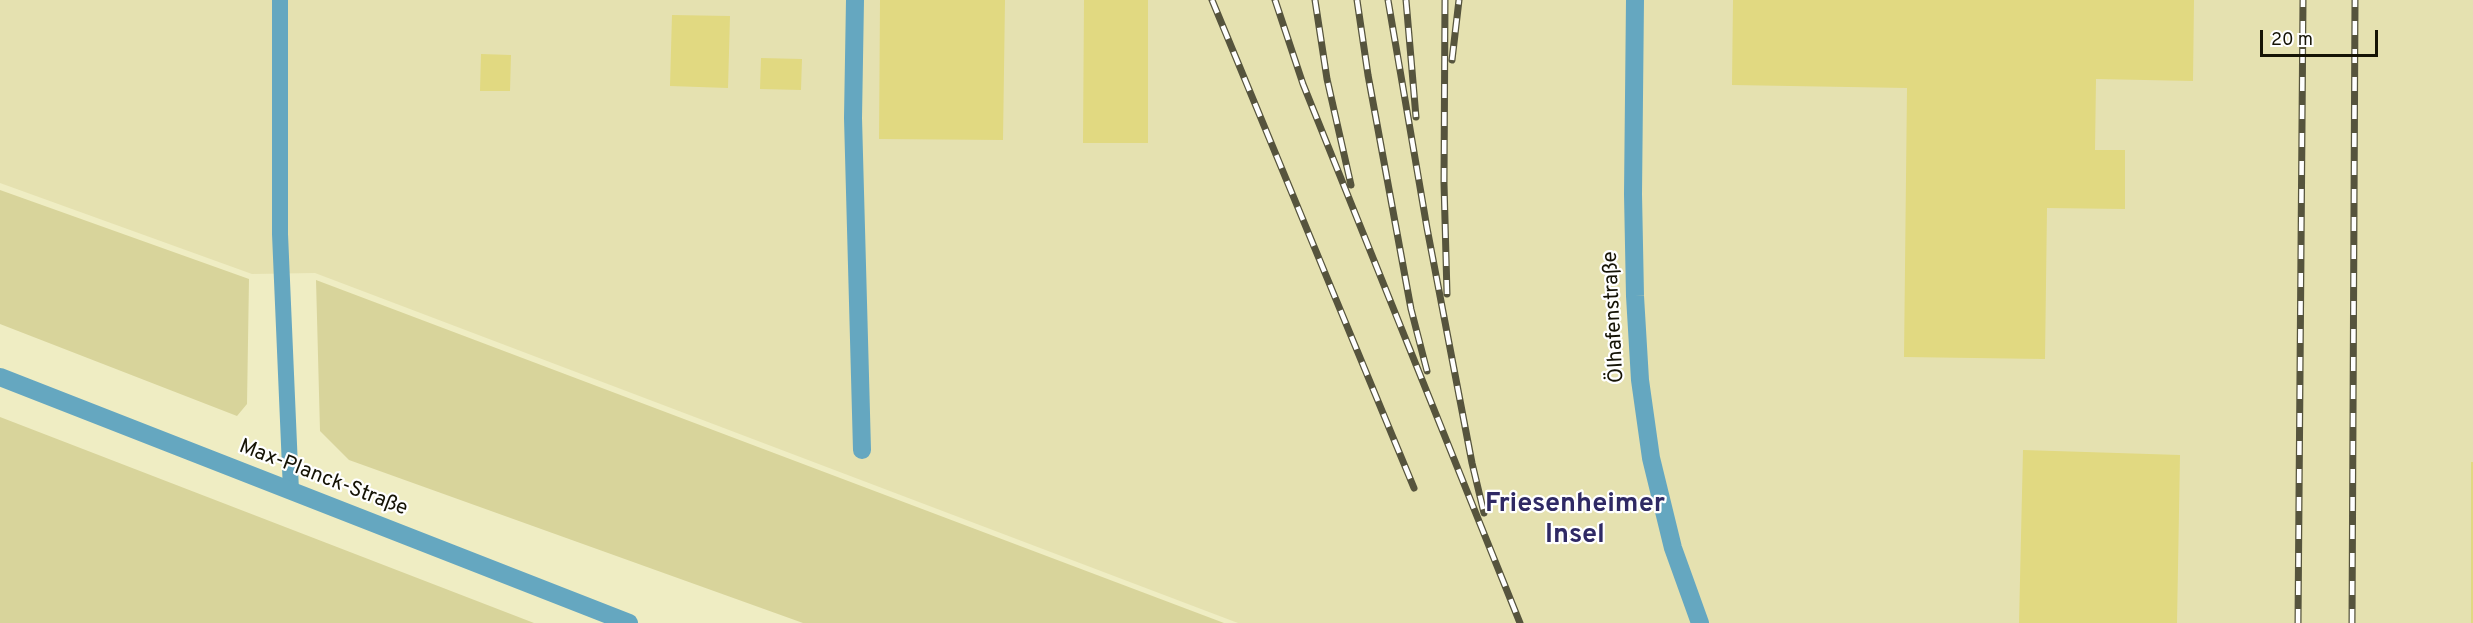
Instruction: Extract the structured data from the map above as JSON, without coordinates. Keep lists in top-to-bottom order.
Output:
{
  "streets": {
    "street": ["Ölhafenstraße", "Max-Planck-Straße"]
  },
  "districts": ["Friesenheimer Insel"],
  "scale_bar": "20 m"
}
